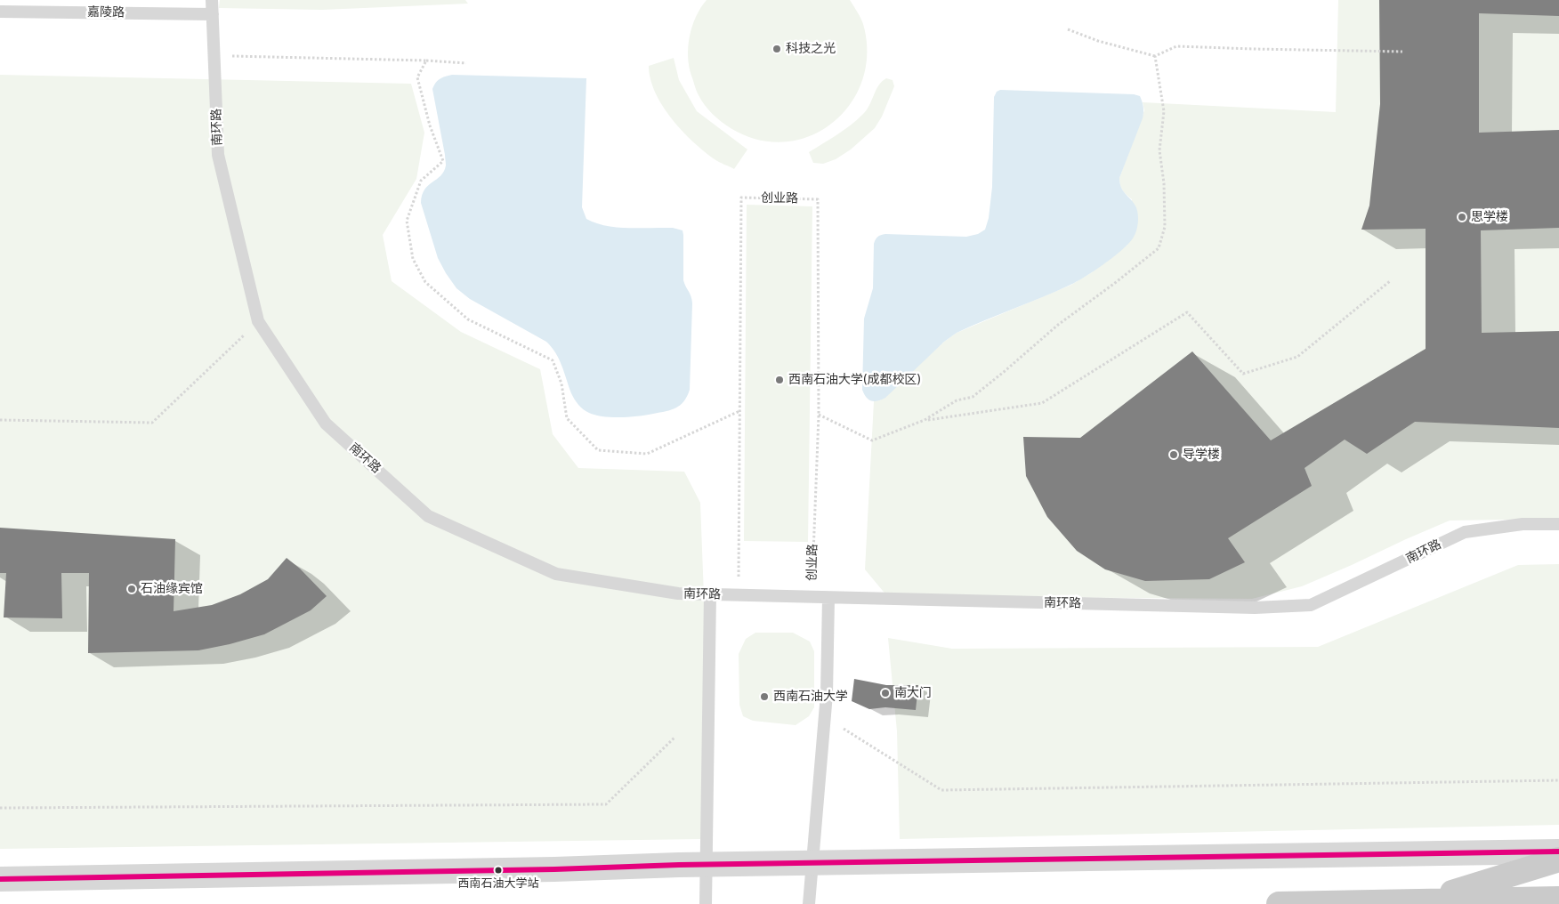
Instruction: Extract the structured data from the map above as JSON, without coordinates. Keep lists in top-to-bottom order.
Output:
{
  "streets": {
    "lane": ["嘉陵路", "南环路"],
    "path": ["创业路"]
  },
  "crossings": [
    ["嘉陵路", "南环路"],
    ["南环路", "创业路"]
  ],
  "places": [
    "科技之光",
    "思学楼",
    "西南石油大学(成都校区)",
    "导学楼",
    "石油缘宾馆",
    "南大门",
    "西南石油大学",
    "西南石油大学站"
  ]
}
